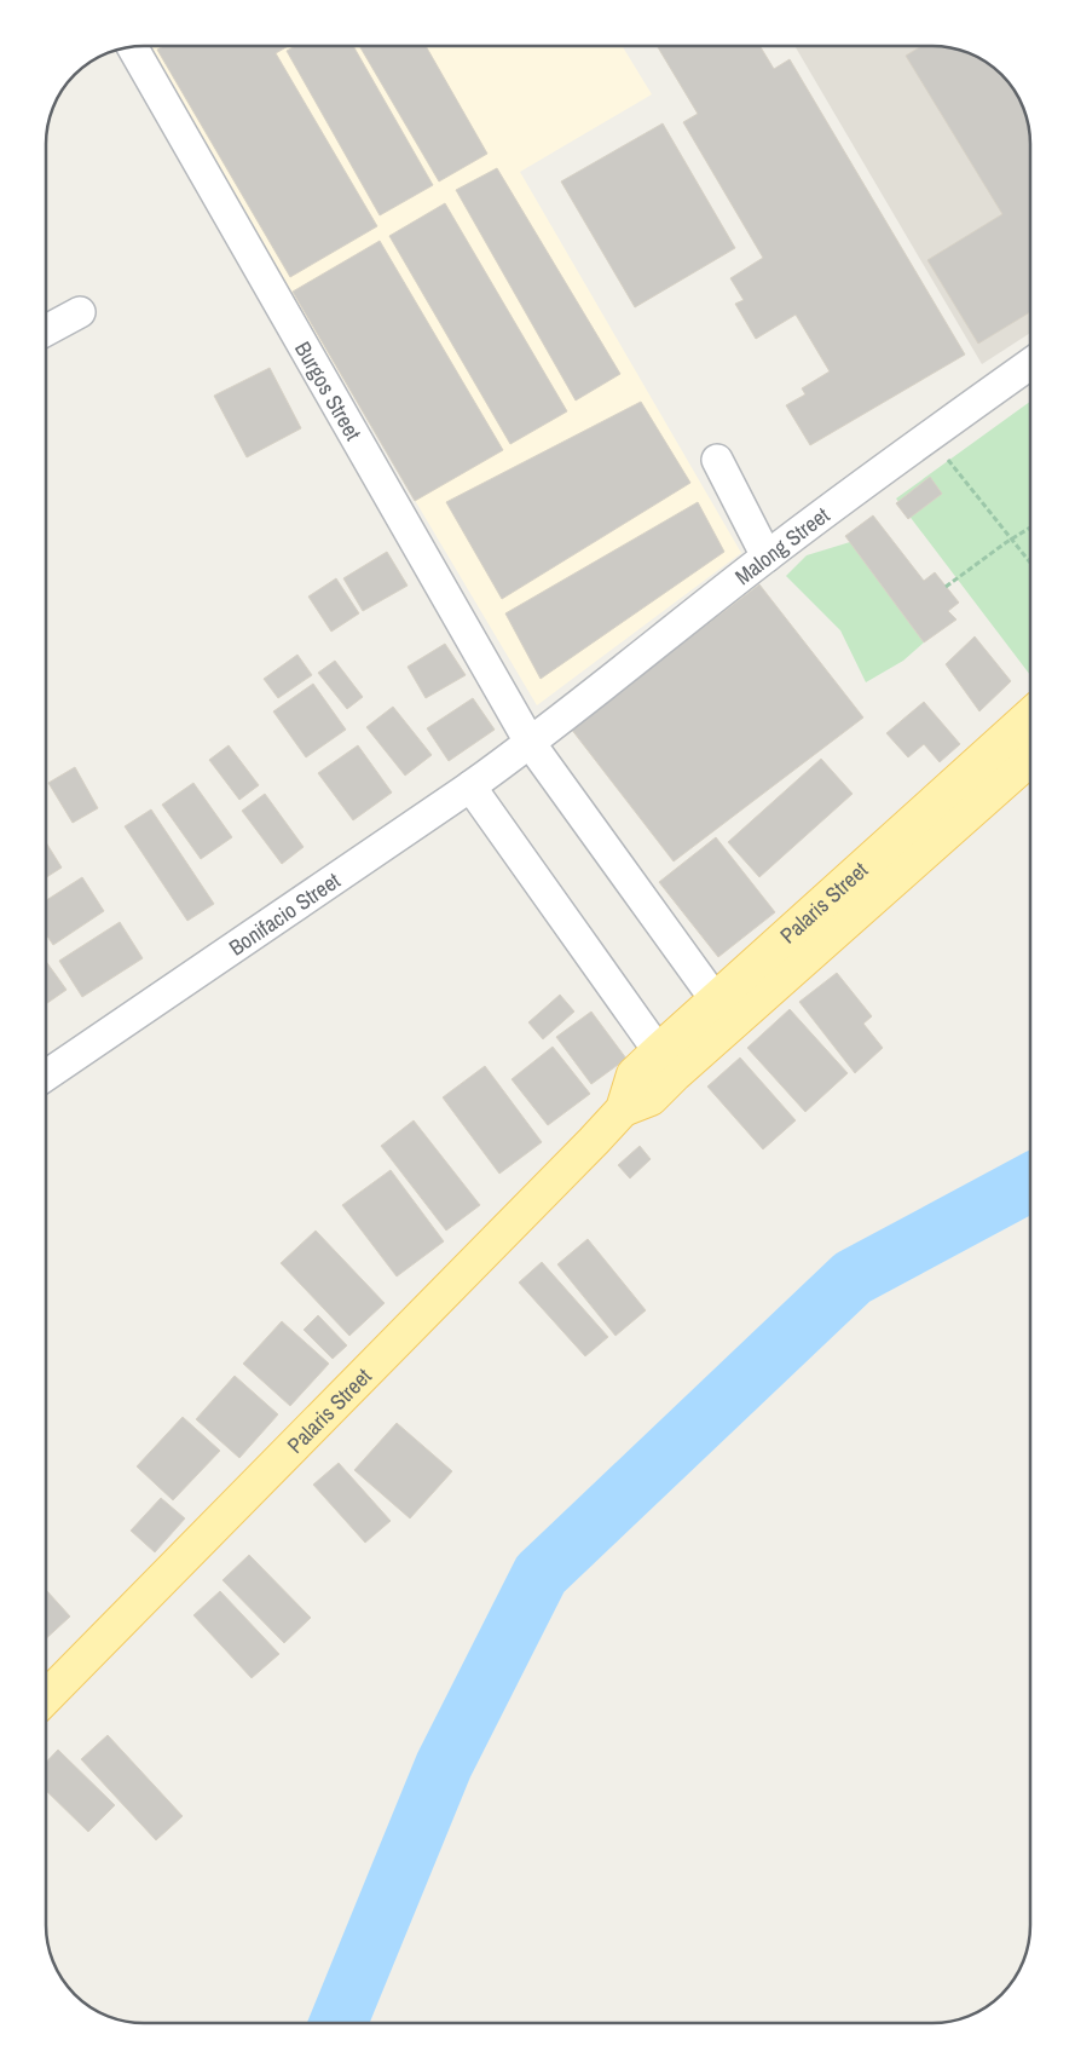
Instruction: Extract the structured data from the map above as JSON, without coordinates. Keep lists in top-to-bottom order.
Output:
{
  "streets": {
    "main road": ["Palaris Street"],
    "street": ["Burgos Street", "Malong Street", "Bonifacio Street"]
  },
  "crossings": [
    ["Burgos Street", "Malong Street"],
    ["Burgos Street", "Palaris Street"],
    ["Burgos Street", "Bonifacio Street"],
    ["Malong Street", "Bonifacio Street"]
  ]
}
